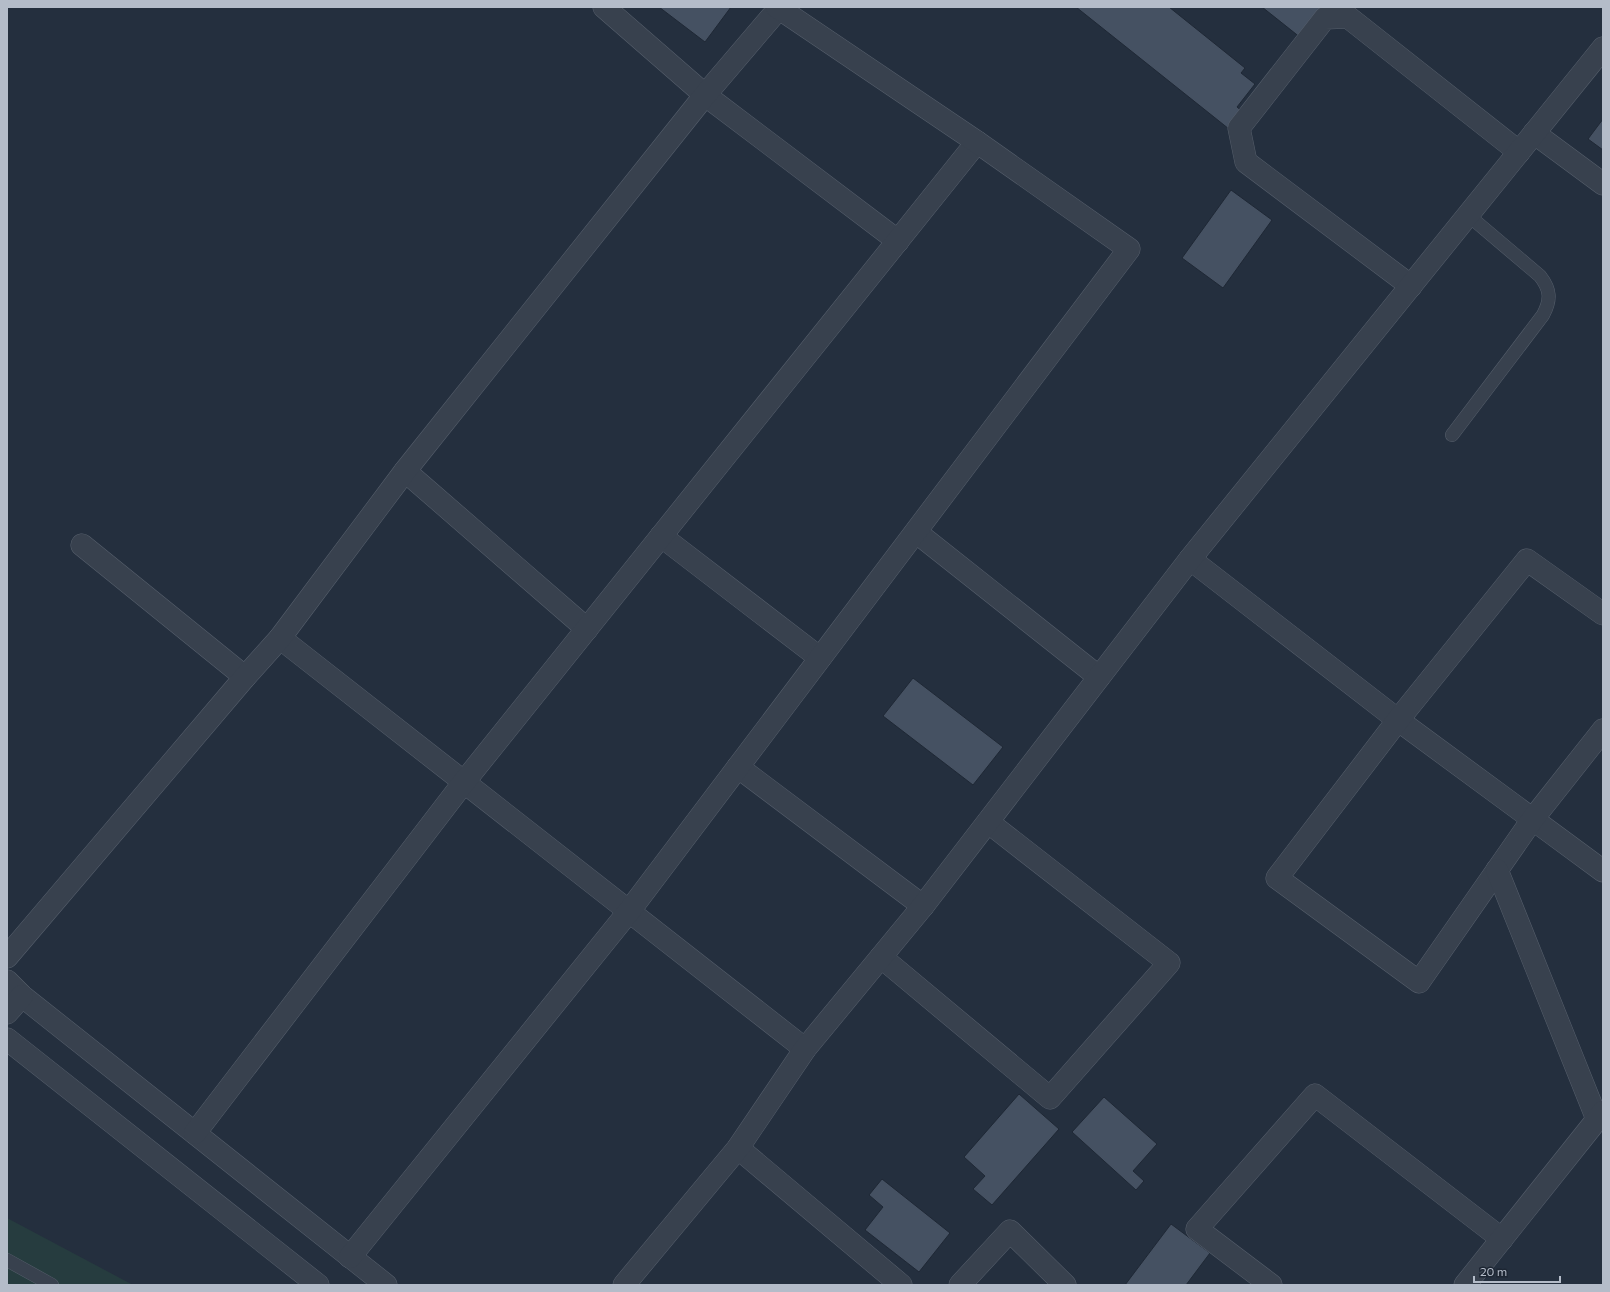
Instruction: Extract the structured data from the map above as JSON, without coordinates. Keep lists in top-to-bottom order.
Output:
{
  "scale_bar": "20 m"
}
